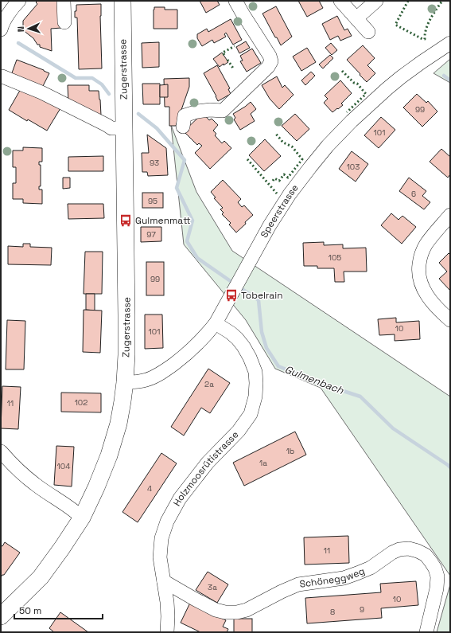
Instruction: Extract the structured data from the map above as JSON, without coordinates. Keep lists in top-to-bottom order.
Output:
{
  "streets": {
    "main road": ["Zugerstrasse"],
    "street": ["Speerstrasse", "Holzmoosrütistrasse", "Schöneggweg"]
  },
  "crossings": [
    ["Zugerstrasse", "Speerstrasse"],
    ["Speerstrasse", "Holzmoosrütistrasse"],
    ["Holzmoosrütistrasse", "Schöneggweg"]
  ],
  "water": ["Gulmenbach"],
  "places": {
    "bus stop": ["Gulmenmatt", "Tobelrain"]
  },
  "house_numbers": [
    "99",
    "101",
    "93",
    "103",
    "6",
    "95",
    "97",
    "105",
    "99",
    "10",
    "101",
    "2a",
    "102",
    "11",
    "1b",
    "1a",
    "104",
    "4",
    "11",
    "3a",
    "10",
    "9",
    "8"
  ],
  "scale_bar": "50 m",
  "north": "left"
}
